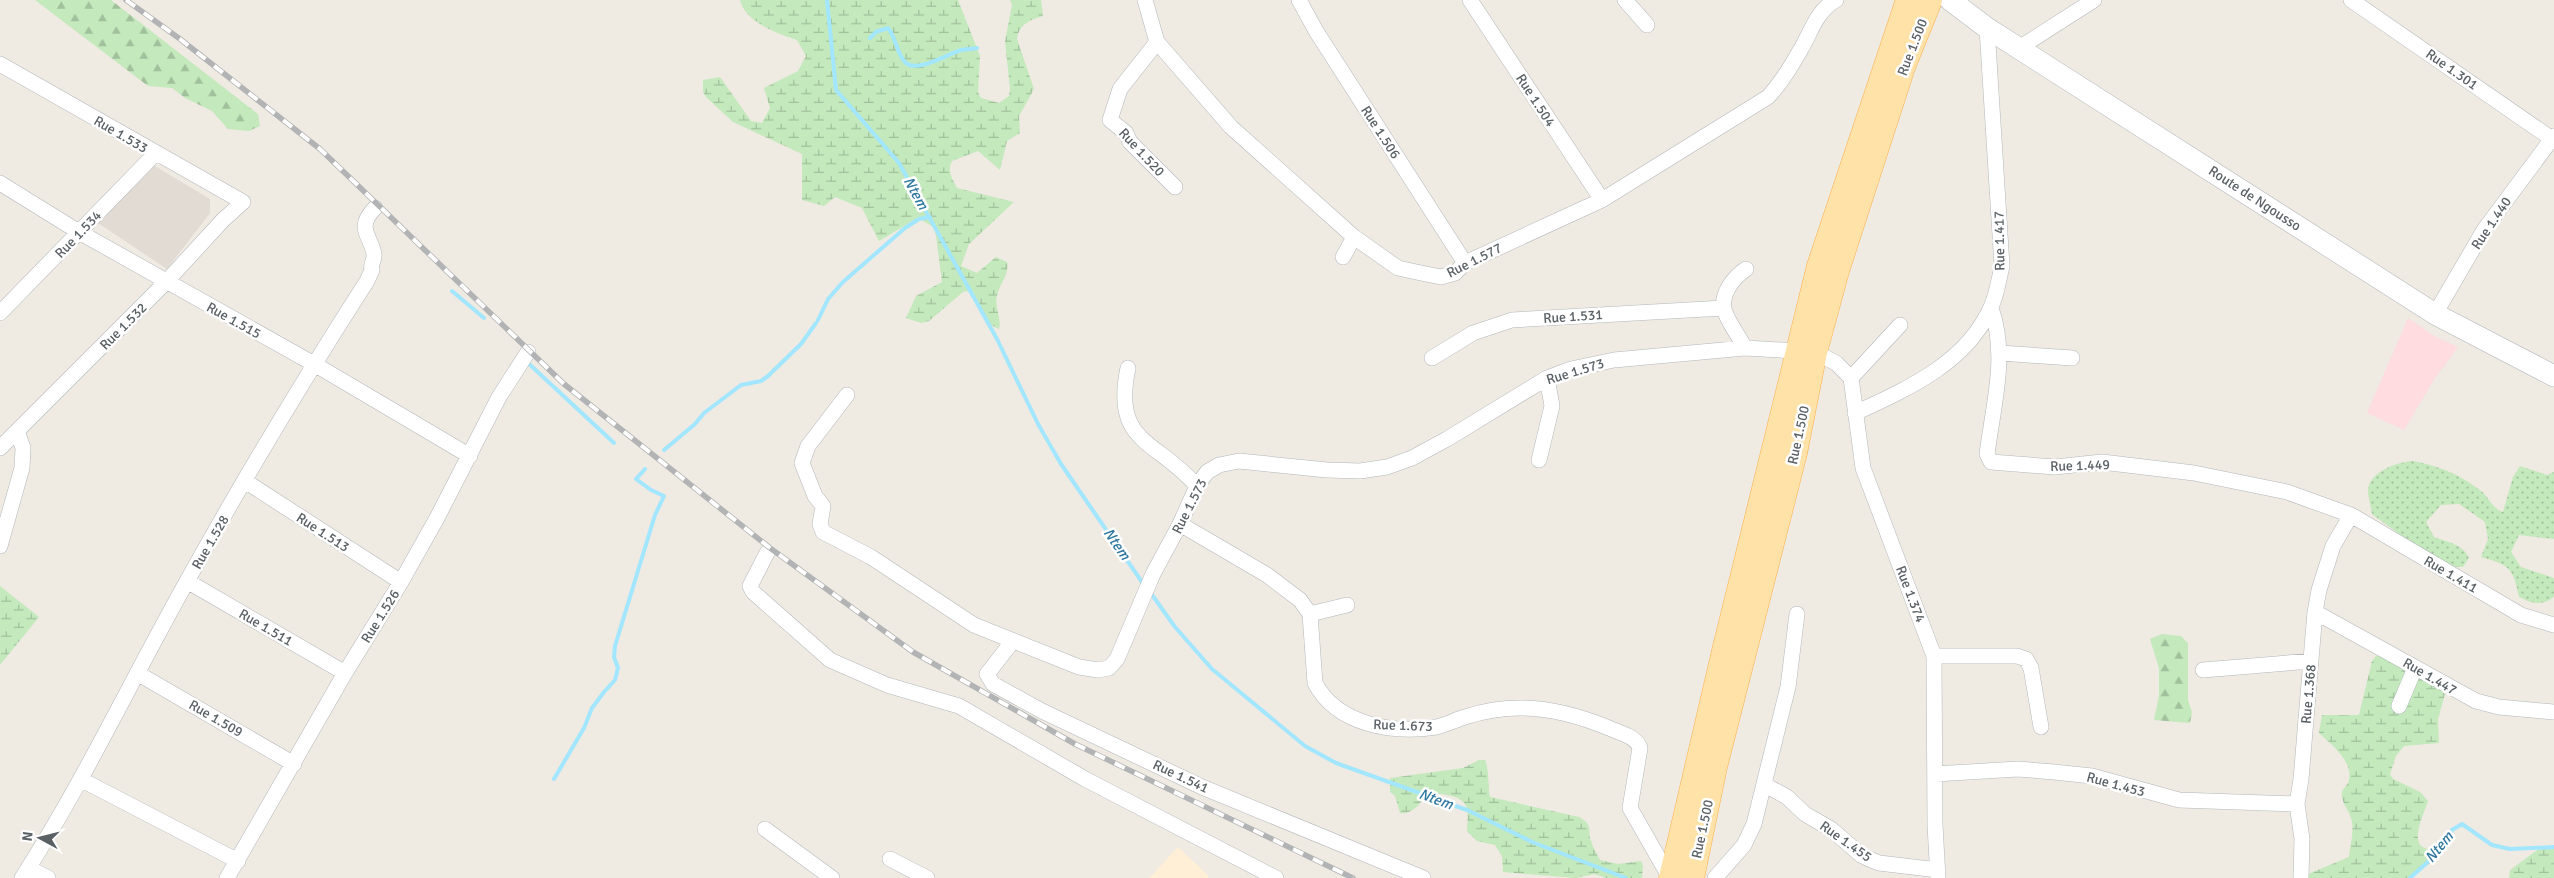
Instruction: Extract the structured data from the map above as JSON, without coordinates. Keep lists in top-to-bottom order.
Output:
{
  "streets": {
    "main road": ["Rue 1.500", "Route de Ngousso"],
    "street": [
      "Rue 1.301",
      "Rue 1.504",
      "Rue 1.506",
      "Rue 1.533",
      "Rue 1.520",
      "Rue 1.440",
      "Rue 1.534",
      "Rue 1.417",
      "Rue 1.577",
      "Rue 1.531",
      "Rue 1.515",
      "Rue 1.532",
      "Rue 1.573",
      "Rue 1.449",
      "Rue 1.513",
      "Rue 1.528",
      "Rue 1.411",
      "Rue 1.374",
      "Rue 1.526",
      "Rue 1.511",
      "Rue 1.447",
      "Rue 1.368",
      "Rue 1.509",
      "Rue 1.673",
      "Rue 1.541",
      "Rue 1.453",
      "Rue 1.455"
    ]
  },
  "crossings": [
    ["Rue 1.500", "Rue 1.573"],
    ["Rue 1.500", "Rue 1.673"],
    ["Rue 1.301", "Rue 1.440"],
    ["Rue 1.504", "Rue 1.577"],
    ["Rue 1.506", "Rue 1.577"],
    ["Rue 1.533", "Rue 1.534"],
    ["Rue 1.533", "Rue 1.532"],
    ["Rue 1.520", "Rue 1.577"],
    ["Route de Ngousso", "Rue 1.440"],
    ["Route de Ngousso", "Rue 1.417"],
    ["Rue 1.534", "Rue 1.515"],
    ["Rue 1.417", "Rue 1.449"],
    ["Rue 1.417", "Rue 1.374"],
    ["Rue 1.515", "Rue 1.532"],
    ["Rue 1.515", "Rue 1.528"],
    ["Rue 1.515", "Rue 1.526"],
    ["Rue 1.573", "Rue 1.541"],
    ["Rue 1.449", "Rue 1.411"],
    ["Rue 1.449", "Rue 1.368"],
    ["Rue 1.513", "Rue 1.528"],
    ["Rue 1.513", "Rue 1.526"],
    ["Rue 1.528", "Rue 1.511"],
    ["Rue 1.528", "Rue 1.509"],
    ["Rue 1.411", "Rue 1.368"],
    ["Rue 1.374", "Rue 1.453"],
    ["Rue 1.374", "Rue 1.455"],
    ["Rue 1.526", "Rue 1.511"],
    ["Rue 1.526", "Rue 1.509"],
    ["Rue 1.447", "Rue 1.368"],
    ["Rue 1.368", "Rue 1.453"]
  ],
  "water": ["Ntem"],
  "north": "left"
}
